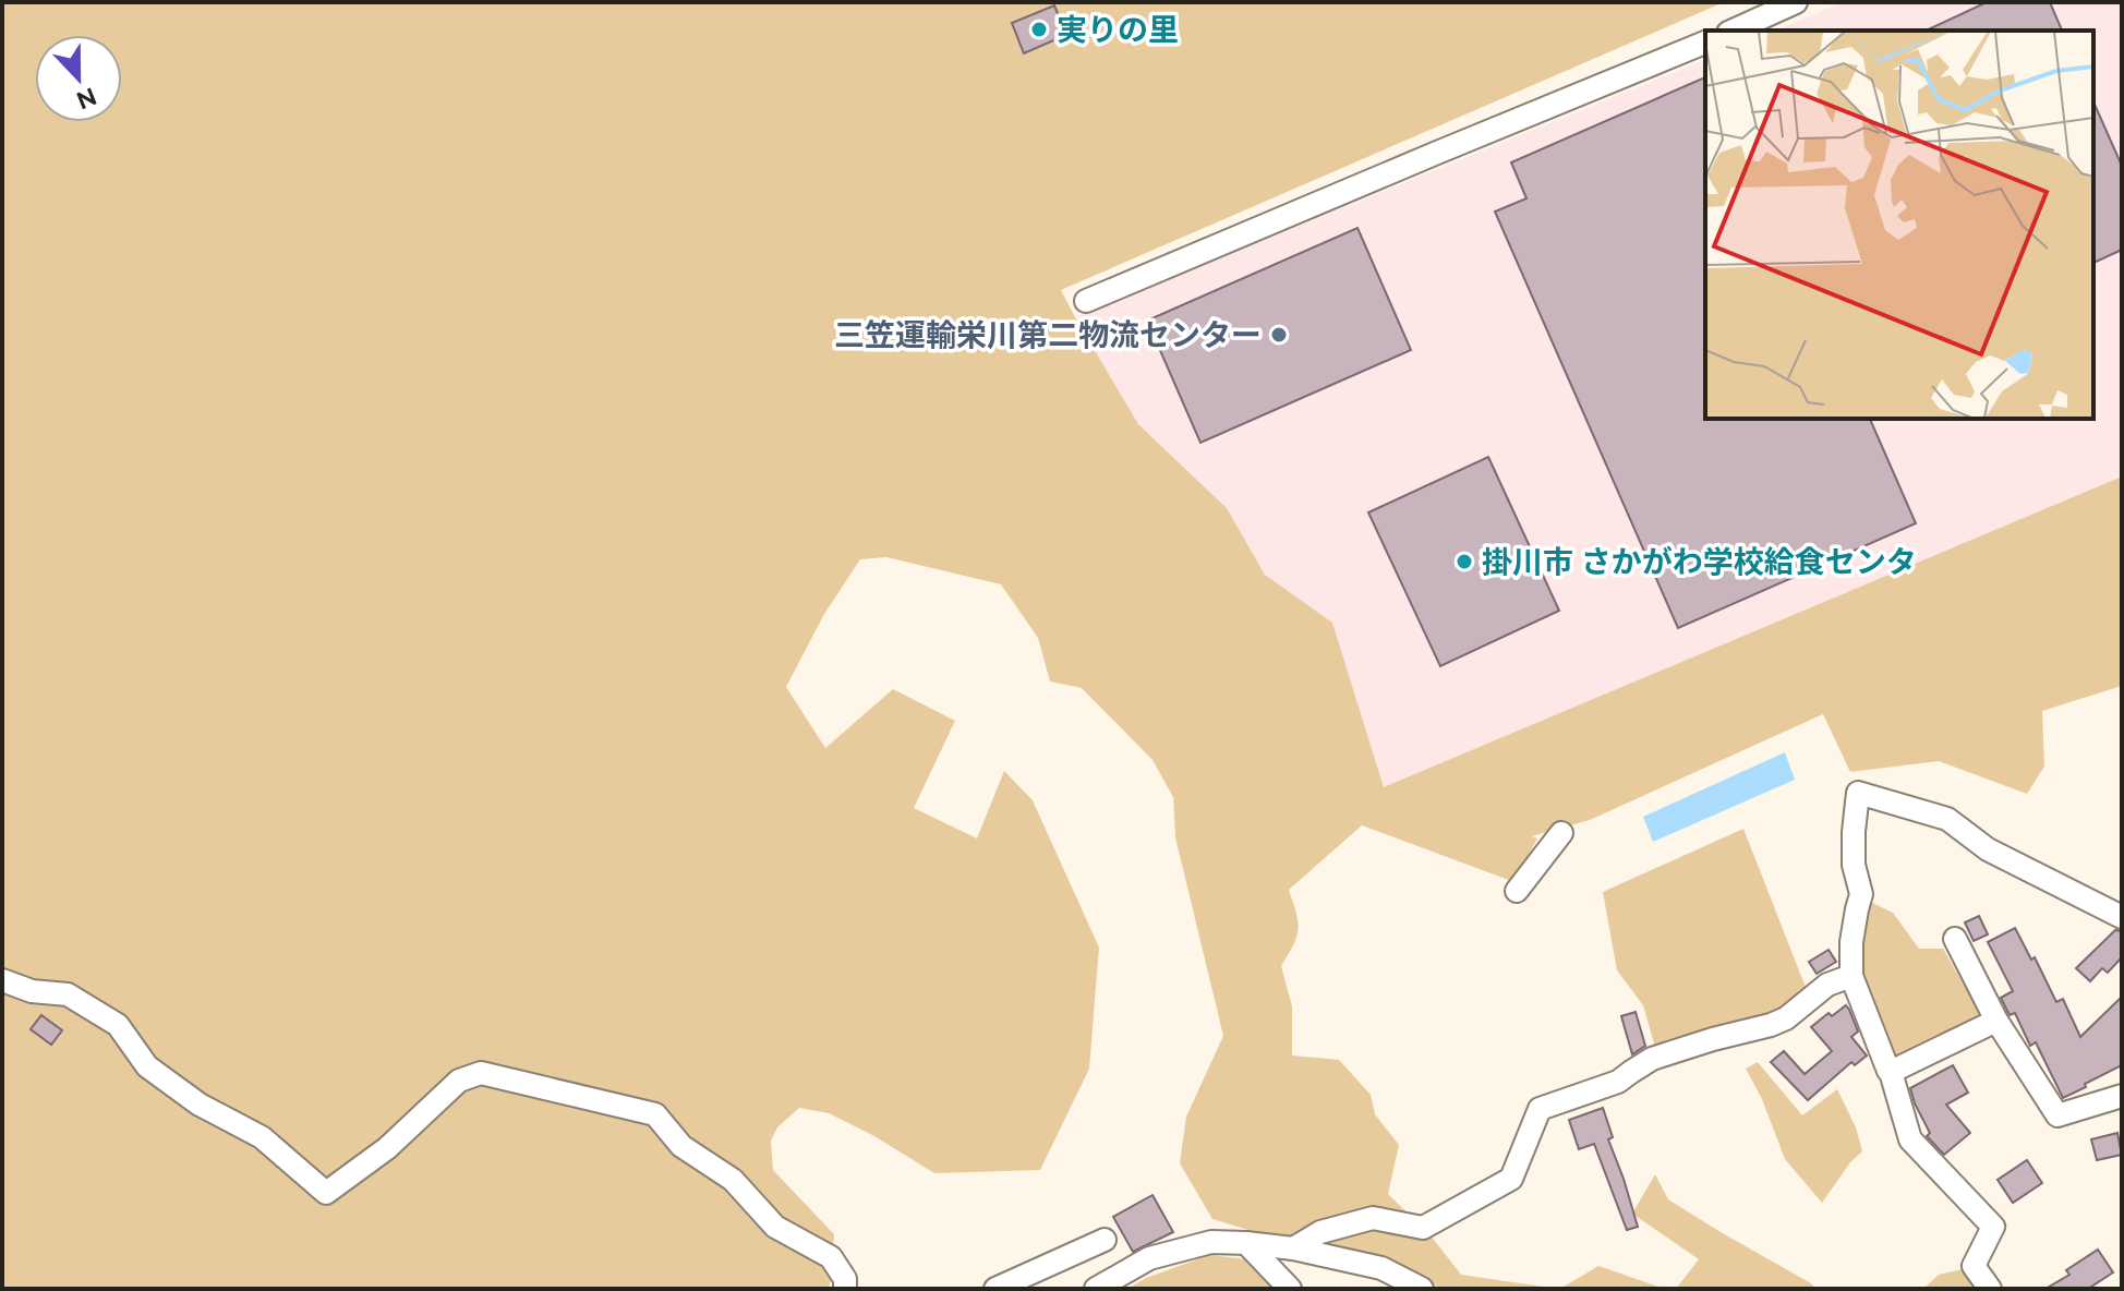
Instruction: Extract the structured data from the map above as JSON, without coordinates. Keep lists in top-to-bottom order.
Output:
{
  "places": ["実りの里", "三笠運輸栄川第二物流センター", "掛川市 さかがわ学校給食センタ"],
  "north": "bottom"
}
